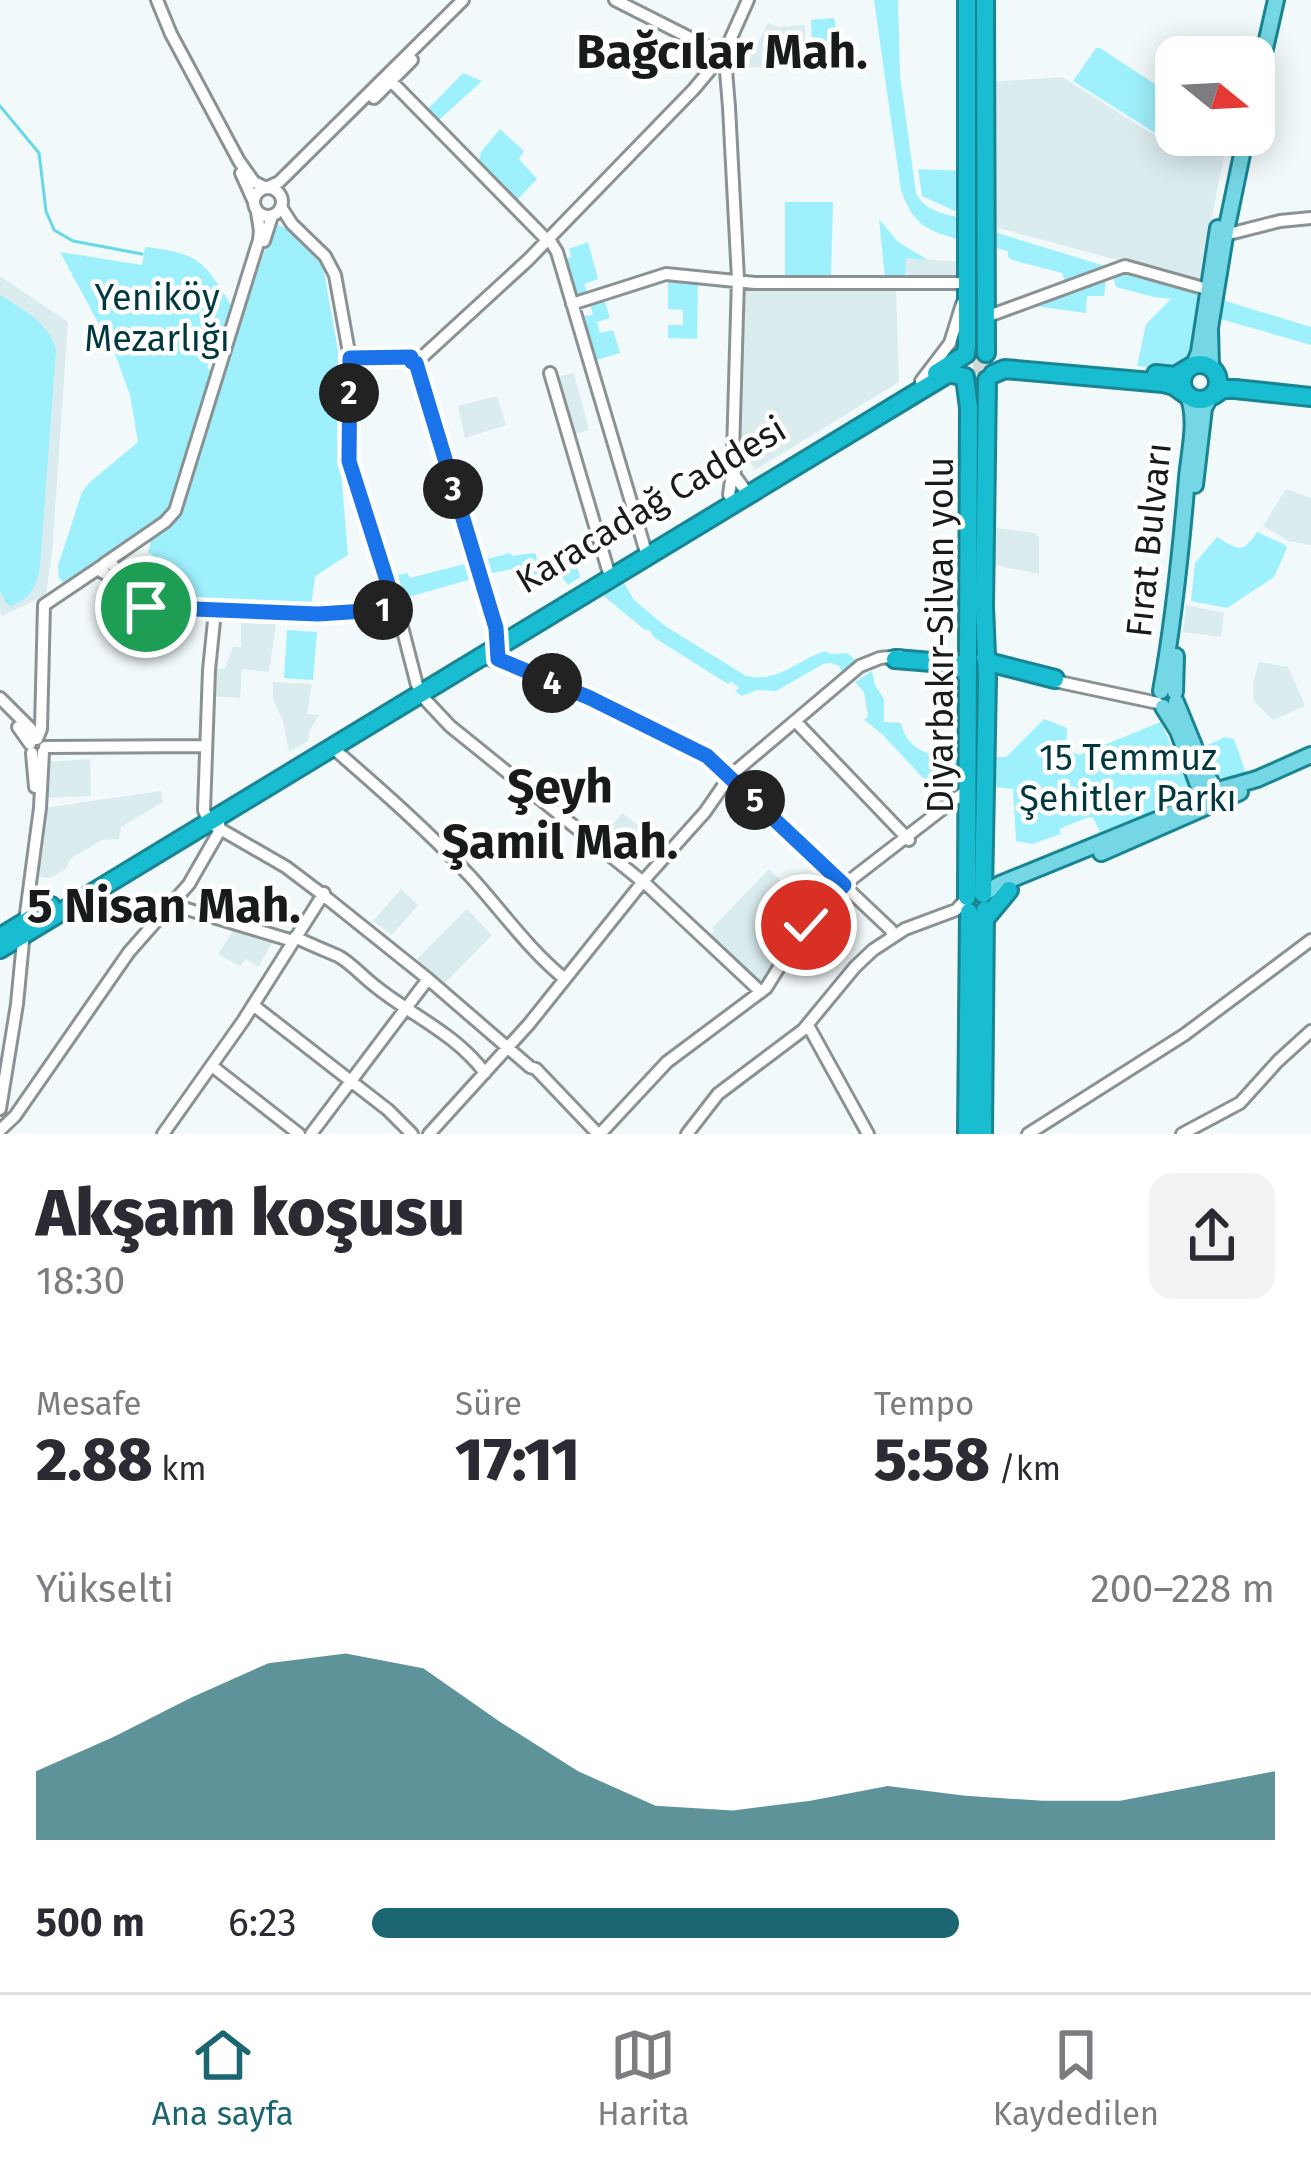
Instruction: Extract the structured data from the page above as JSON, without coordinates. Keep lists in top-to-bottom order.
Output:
{
  "streets": {
    "highway": ["Karacadağ Caddesi", "Diyarbakır-Silvan yolu"],
    "main road": ["Fırat Bulvarı"]
  },
  "crossings": [
    ["Karacadağ Caddesi", "Diyarbakır-Silvan yolu"]
  ],
  "districts": ["Bağcılar Mah.", "Şeyh Şamil Mah.", "5 Nisan Mah."],
  "parks": ["Yeniköy Mezarlığı", "15 Temmuz Şehitler Parkı"],
  "north": "right",
  "page": {
    "pins": [
      "2",
      "3",
      "1",
      "4",
      "5"
    ],
    "heading": ["Akşam koşusu", "18:30"],
    "stats": [
      ["Mesafe", "2.88 km"],
      ["Süre", "17:11"],
      ["Tempo", "5:58 /km"]
    ],
    "chart": ["Yükselti", "200–228 m"],
    "list": [
      {
        "name": "500 m",
        "note": "6:23"
      }
    ],
    "tabs": ["Ana sayfa", "Harita", "Kaydedilen"]
  }
}
